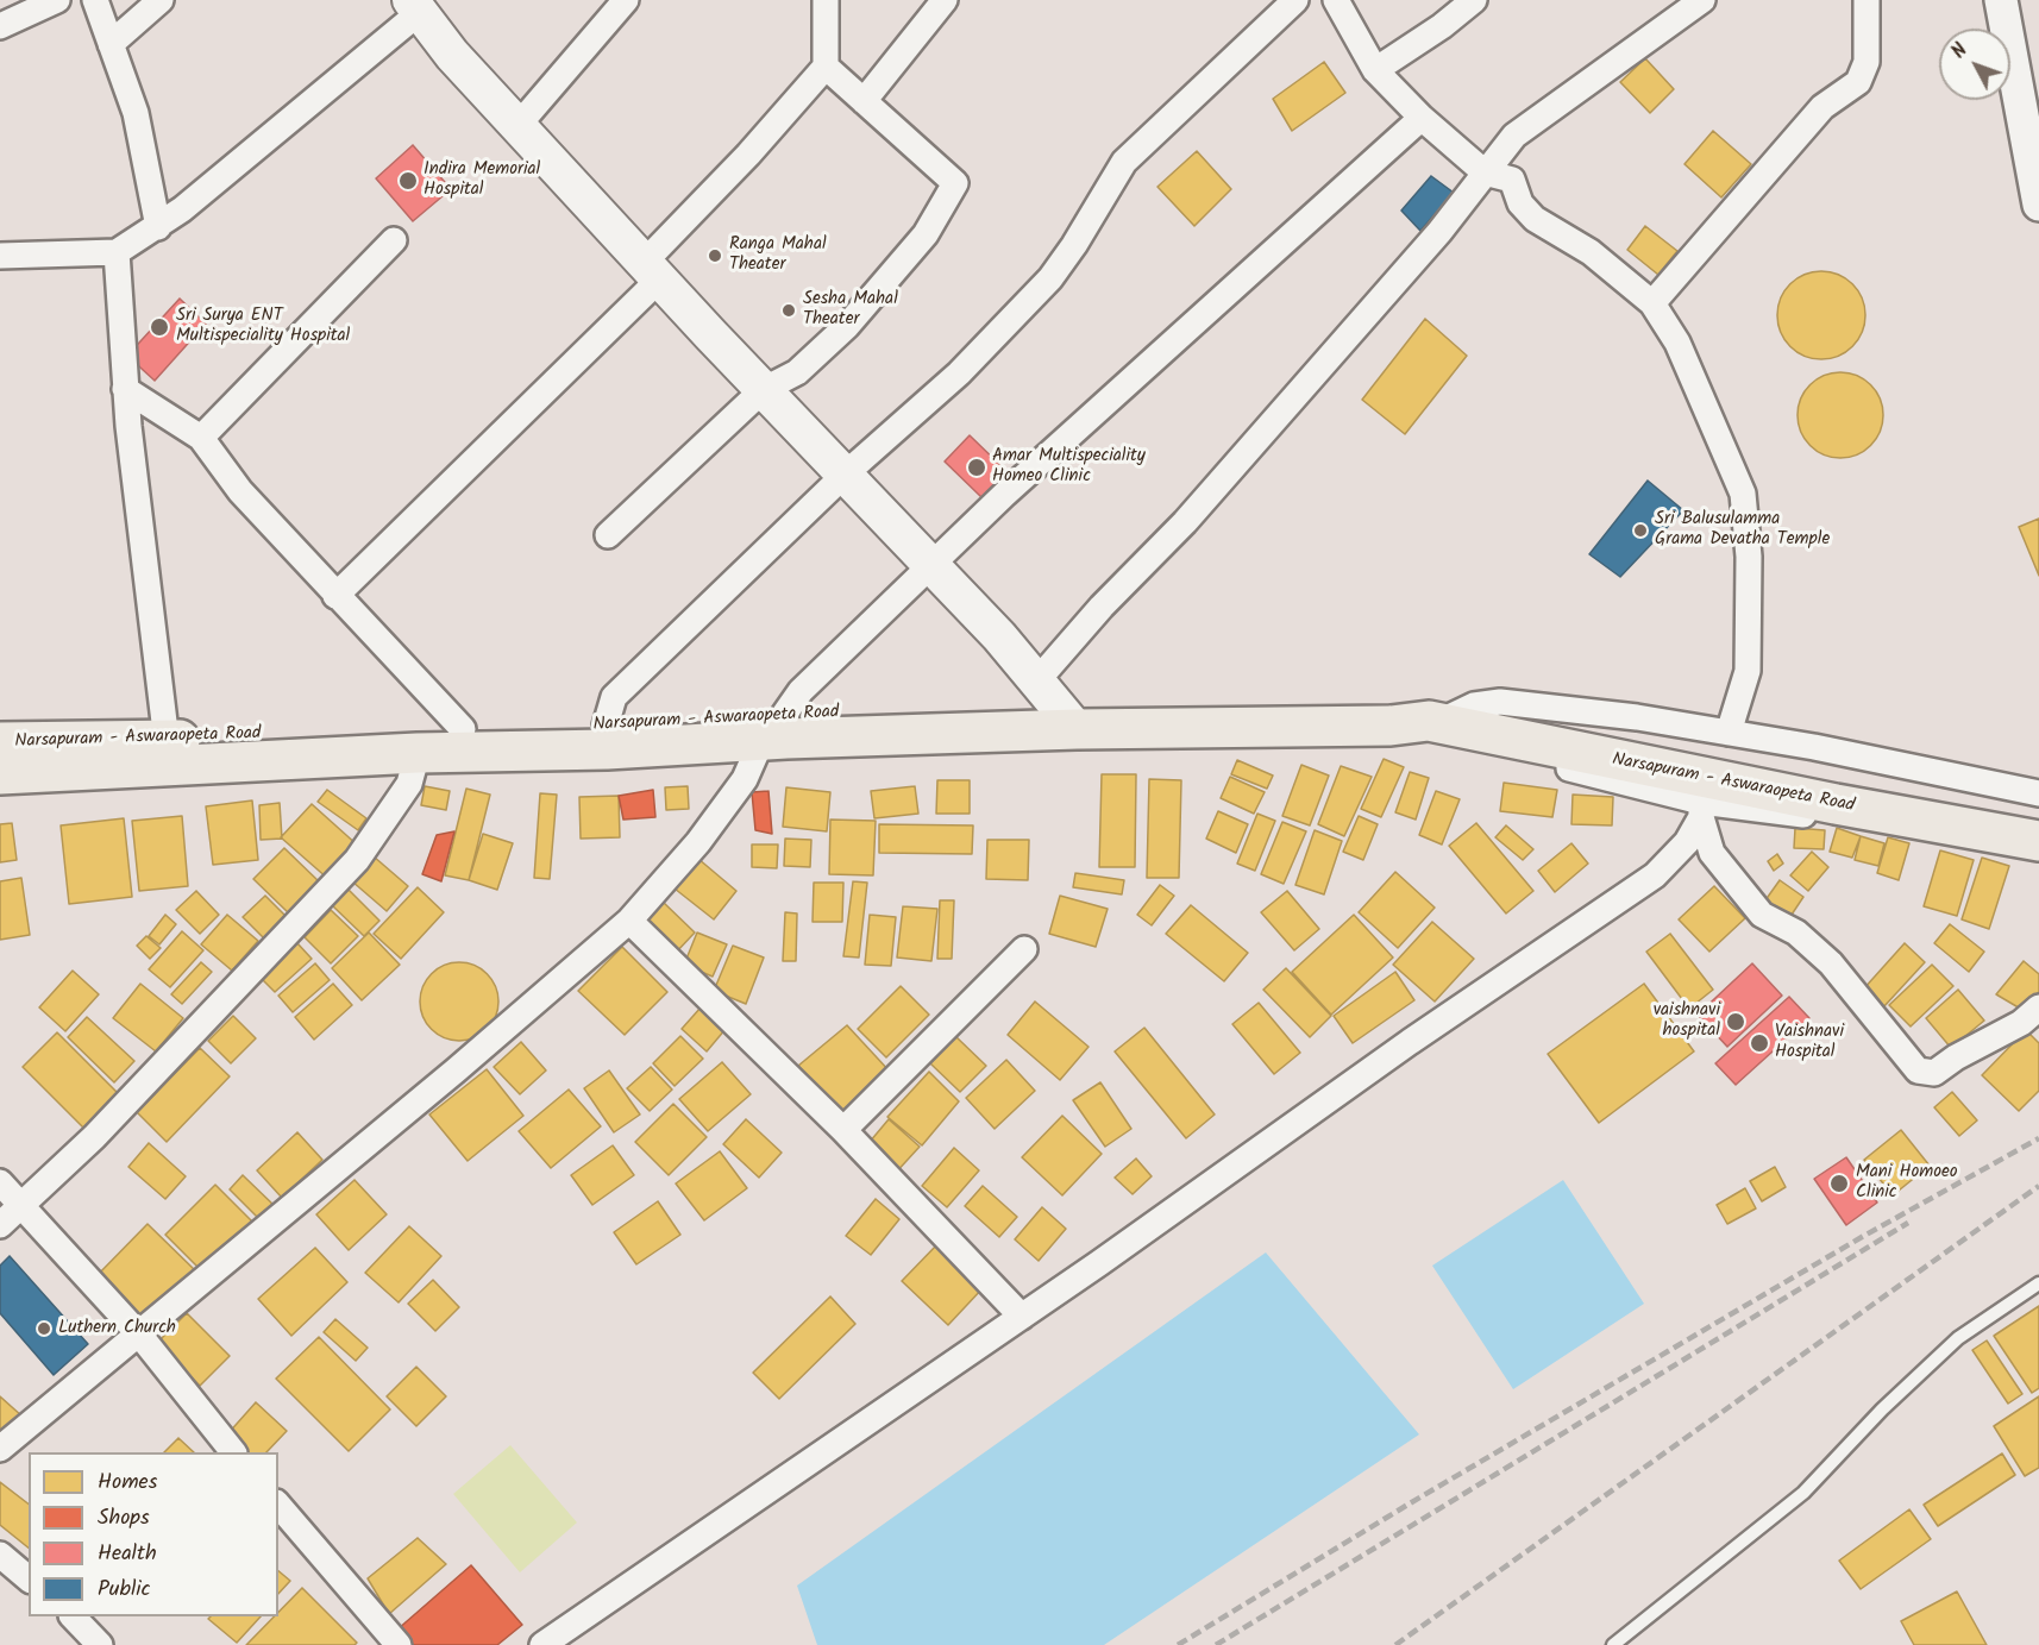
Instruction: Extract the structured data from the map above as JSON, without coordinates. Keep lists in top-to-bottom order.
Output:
{
  "streets": {
    "main road": ["Narsapuram - Aswaraopeta Road"]
  },
  "places": [
    "Indira Memorial Hospital",
    "Ranga Mahal Theater",
    "Sesha Mahal Theater",
    "Sri Surya ENT Multispeciality Hospital",
    "Amar Multispeciality Homeo Clinic",
    "Sri Balusulamma Grama Devatha Temple",
    "vaishnavi hospital",
    "Vaishnavi Hospital",
    "Mani Homoeo Clinic",
    "Luthern Church"
  ],
  "legend": [
    "Homes",
    "Shops",
    "Health",
    "Public"
  ],
  "north": "top left"
}
